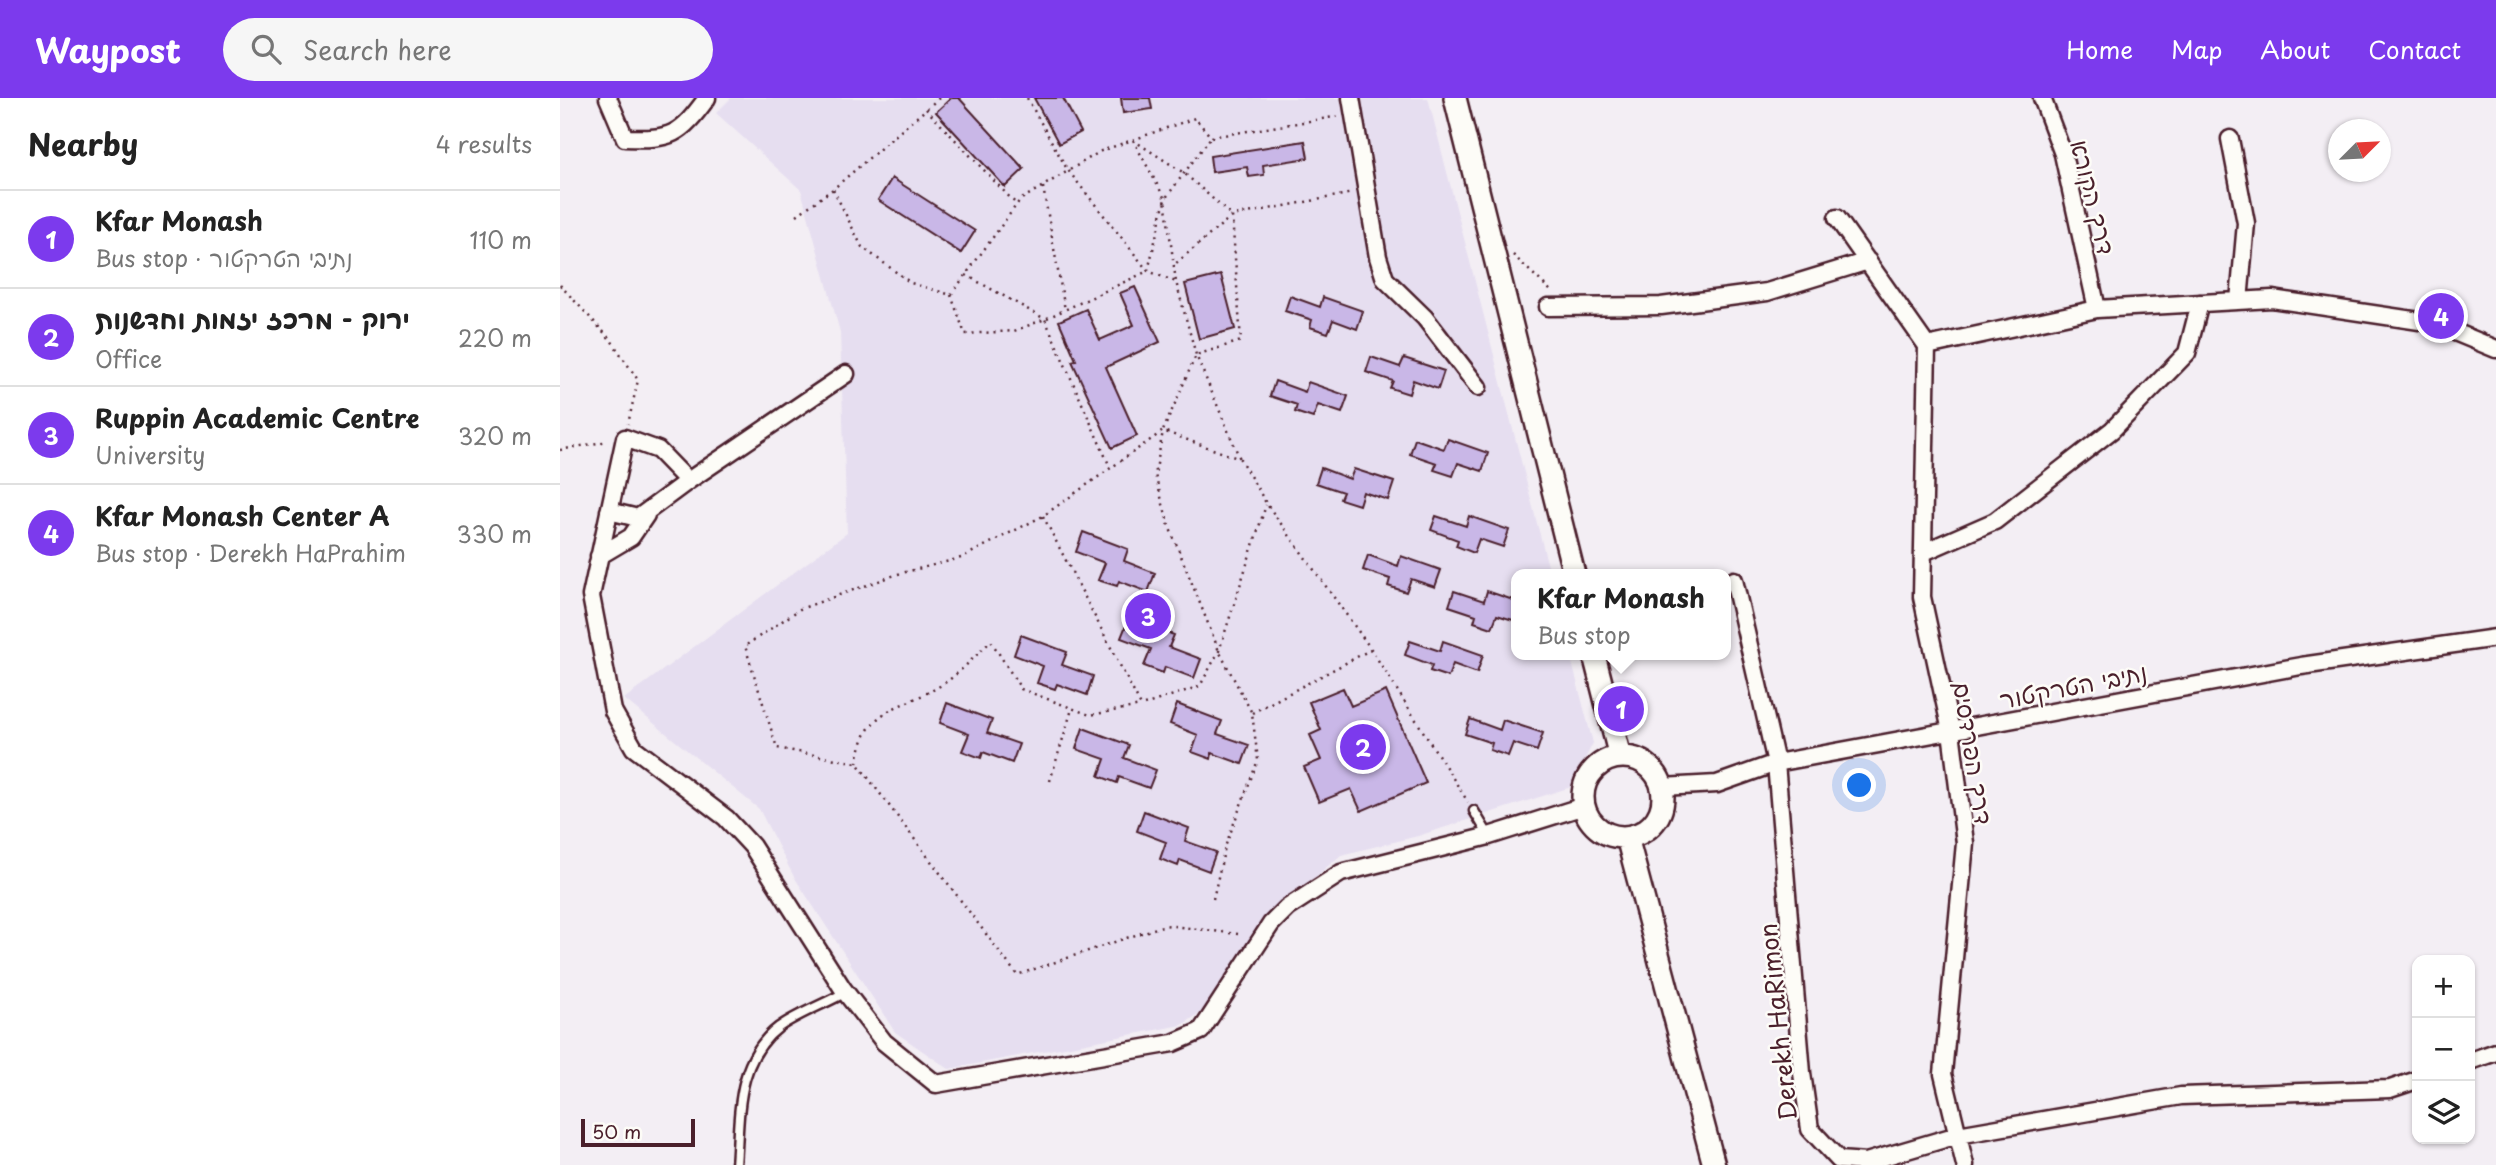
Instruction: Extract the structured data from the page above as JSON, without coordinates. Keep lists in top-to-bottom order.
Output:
{
  "streets": {
    "street": [
      "דרך הקורא",
      "נתיבי הטרקטור",
      "דרך הפרדסים",
      "Derekh HaRimon"
    ]
  },
  "crossings": [
    ["נתיבי הטרקטור", "דרך הפרדסים"],
    ["נתיבי הטרקטור", "Derekh HaRimon"],
    ["דרך הפרדסים", "Derekh HaRimon"]
  ],
  "scale_bar": "50 m",
  "north": "top right",
  "page": {
    "header": "Waypost",
    "search": "Search here",
    "nav": [
      "Home",
      "Map",
      "About",
      "Contact"
    ],
    "heading": ["Nearby", "4 results"],
    "list": [
      {
        "mark": "1",
        "name": "Kfar Monash",
        "note": "Bus stop · נתיבי הטרקטור",
        "value": "110 m"
      },
      {
        "mark": "2",
        "name": "ירוק - מרכז יזמות וחדשנות",
        "note": "Office",
        "value": "220 m"
      },
      {
        "mark": "3",
        "name": "Ruppin Academic Centre",
        "note": "University",
        "value": "320 m"
      },
      {
        "mark": "4",
        "name": "Kfar Monash Center A",
        "note": "Bus stop · Derekh HaPrahim",
        "value": "330 m"
      }
    ],
    "pins": [
      "4",
      "3",
      "1",
      "2"
    ],
    "popup": ["Kfar Monash", "Bus stop"],
    "map_buttons": ["+", "−"],
    "scale": "50 m"
  }
}
